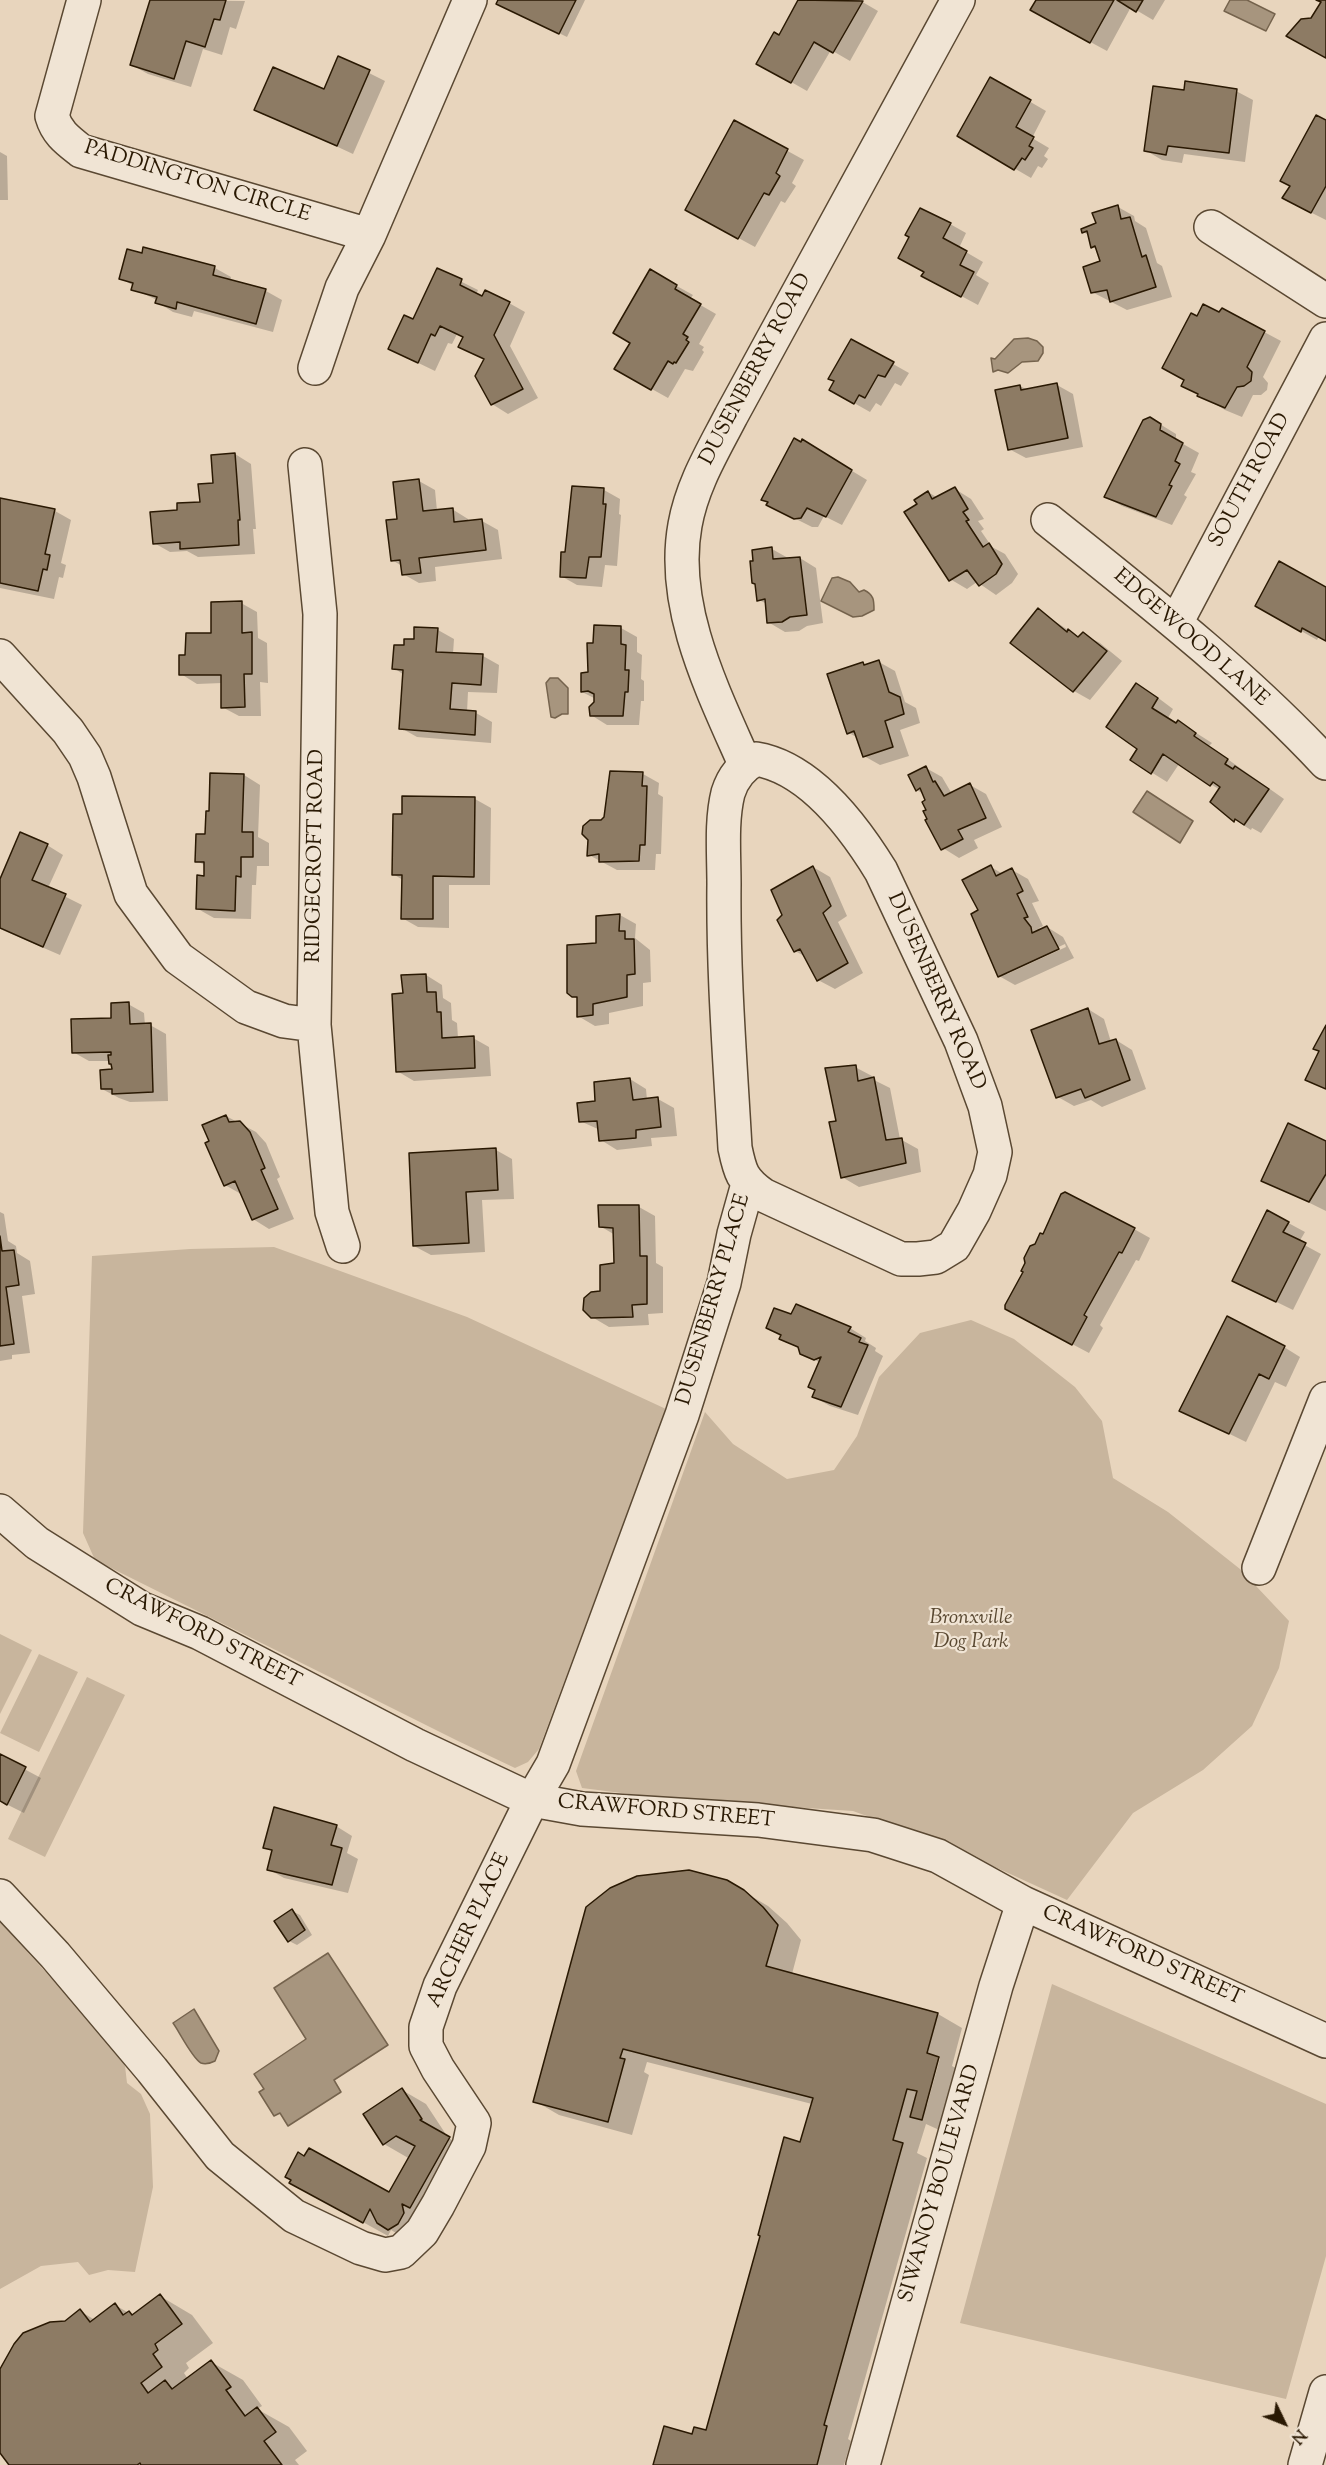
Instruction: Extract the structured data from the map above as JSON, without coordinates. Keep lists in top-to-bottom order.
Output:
{
  "streets": {
    "street": [
      "PADDINGTON CIRCLE",
      "DUSENBERRY ROAD",
      "SOUTH ROAD",
      "EDGEWOOD LANE",
      "RIDGECROFT ROAD",
      "DUSENBERRY PLACE",
      "CRAWFORD STREET",
      "ARCHER PLACE",
      "SIWANOY BOULEVARD"
    ]
  },
  "crossings": [
    ["DUSENBERRY ROAD", "DUSENBERRY PLACE"],
    ["SOUTH ROAD", "EDGEWOOD LANE"],
    ["DUSENBERRY PLACE", "ARCHER PLACE"],
    ["CRAWFORD STREET", "ARCHER PLACE"],
    ["CRAWFORD STREET", "SIWANOY BOULEVARD"]
  ],
  "parks": ["Bronxville Dog Park"],
  "north": "bottom right"
}
